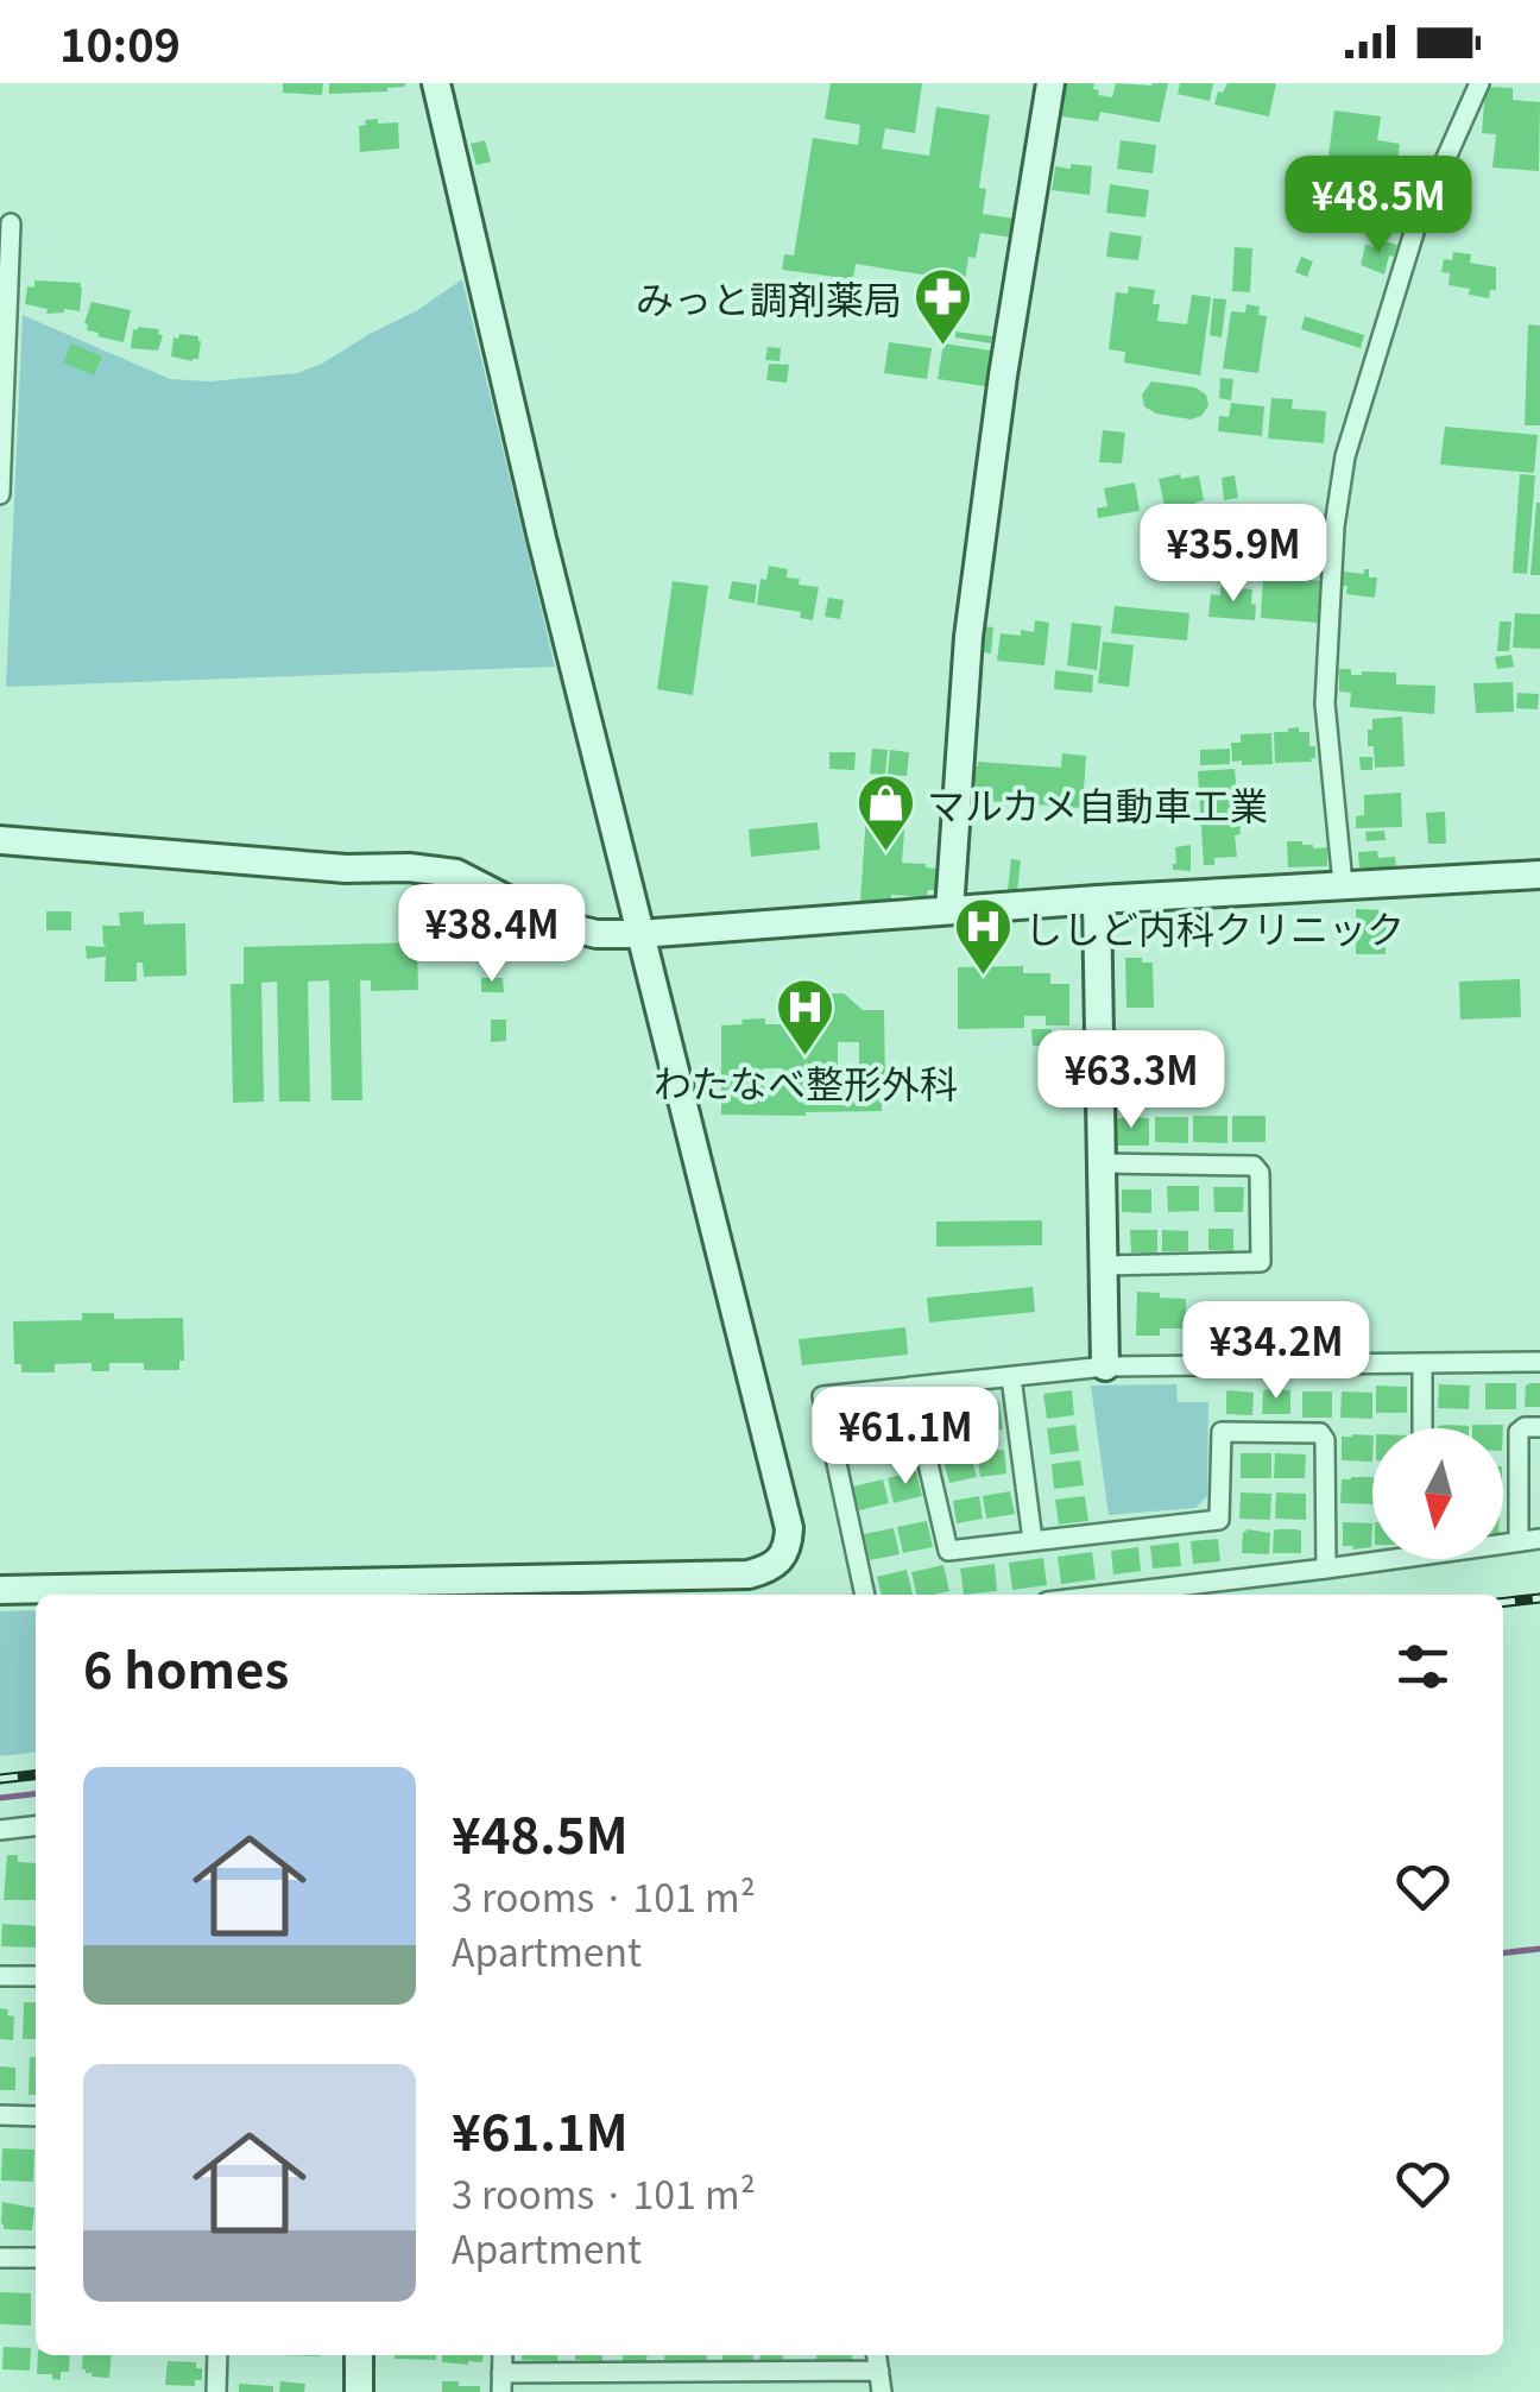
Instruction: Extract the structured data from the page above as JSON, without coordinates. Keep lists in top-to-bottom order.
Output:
{
  "places": {
    "pharmacy": ["みっと調剤薬局"],
    "shop": ["マルカメ自動車工業"],
    "hospital": ["ししど内科クリニック", "わたなべ整形外科"]
  },
  "north": "bottom",
  "page": {
    "status": "10:09",
    "price": [
      "¥48.5M",
      "¥35.9M",
      "¥38.4M",
      "¥63.3M",
      "¥34.2M",
      "¥61.1M"
    ],
    "heading": "6 homes",
    "list": [
      {
        "name": "¥48.5M",
        "note": "3 rooms · 101 m² · Apartment"
      },
      {
        "name": "¥61.1M",
        "note": "3 rooms · 101 m² · Apartment"
      }
    ]
  }
}
